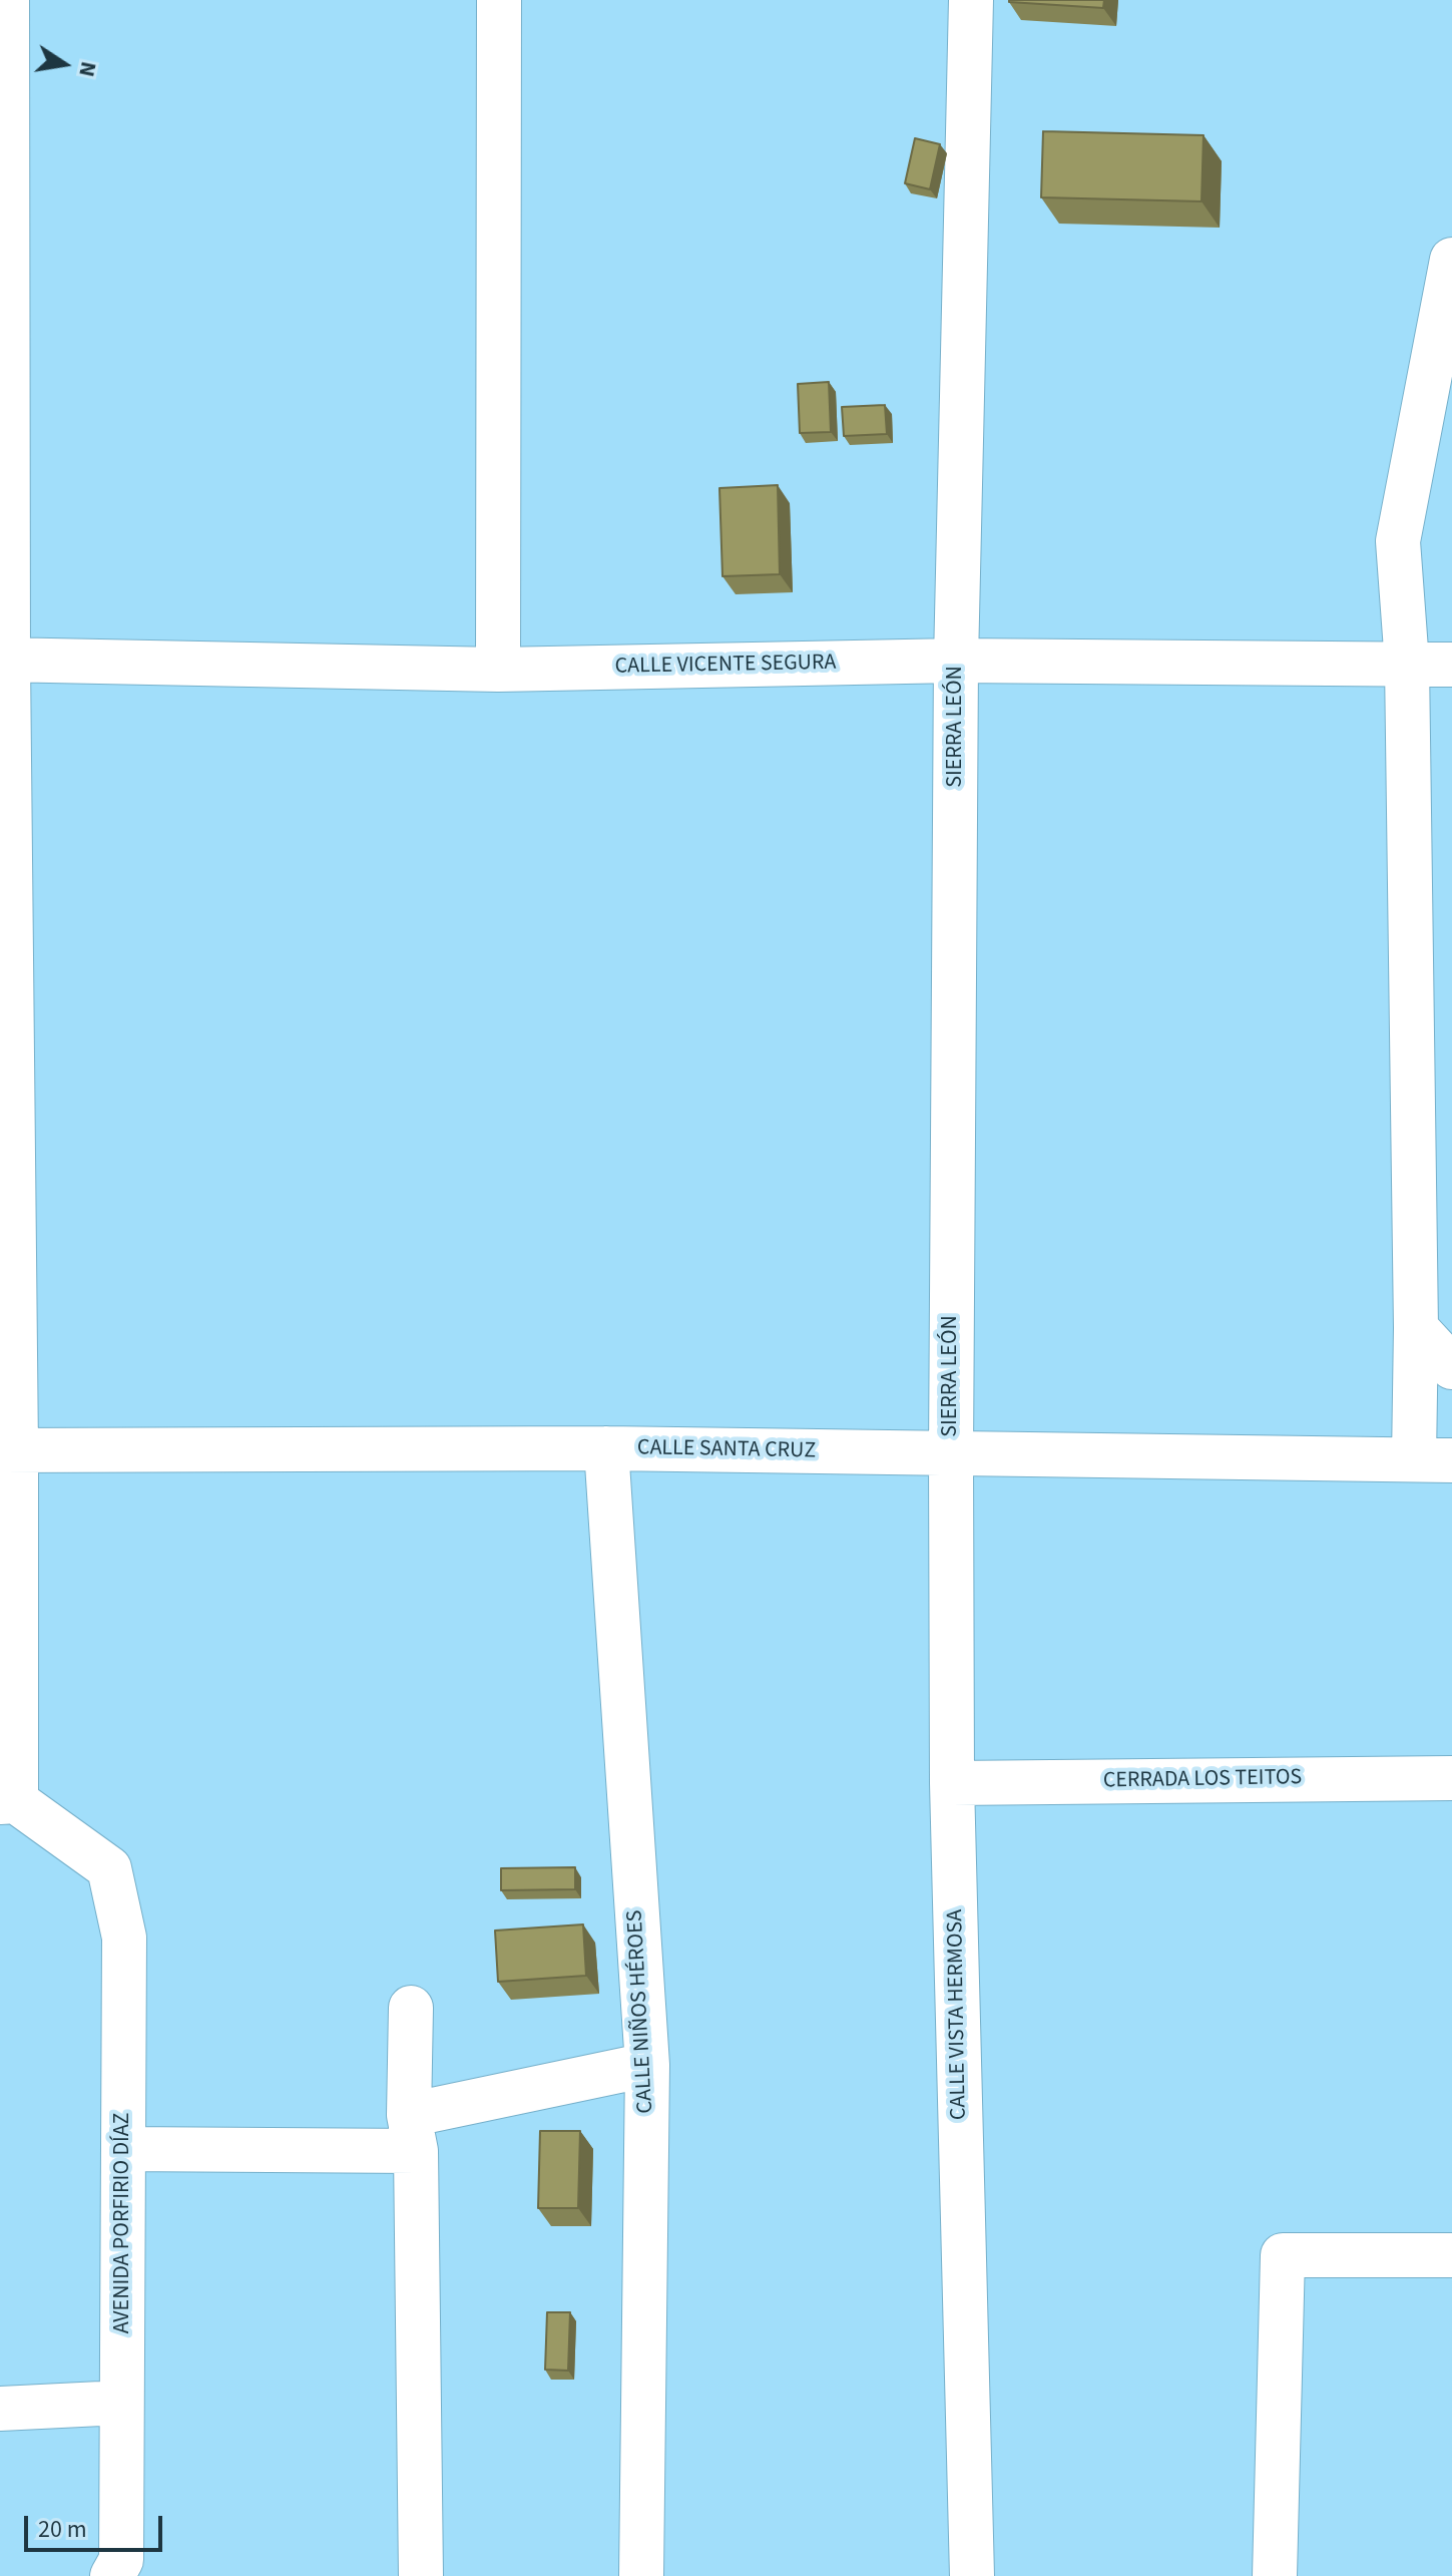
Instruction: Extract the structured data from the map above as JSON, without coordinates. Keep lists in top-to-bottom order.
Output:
{
  "streets": {
    "street": [
      "CALLE VICENTE SEGURA",
      "SIERRA LEÓN",
      "CALLE SANTA CRUZ",
      "CERRADA LOS TEITOS",
      "CALLE NIÑOS HÉROES",
      "CALLE VISTA HERMOSA",
      "AVENIDA PORFIRIO DÍAZ"
    ]
  },
  "crossings": [
    ["CALLE VICENTE SEGURA", "SIERRA LEÓN"],
    ["SIERRA LEÓN", "CALLE SANTA CRUZ"],
    ["SIERRA LEÓN", "CALLE VISTA HERMOSA"],
    ["CALLE SANTA CRUZ", "CALLE NIÑOS HÉROES"],
    ["CALLE SANTA CRUZ", "CALLE VISTA HERMOSA"],
    ["CERRADA LOS TEITOS", "CALLE VISTA HERMOSA"]
  ],
  "scale_bar": "20 m",
  "north": "right"
}
